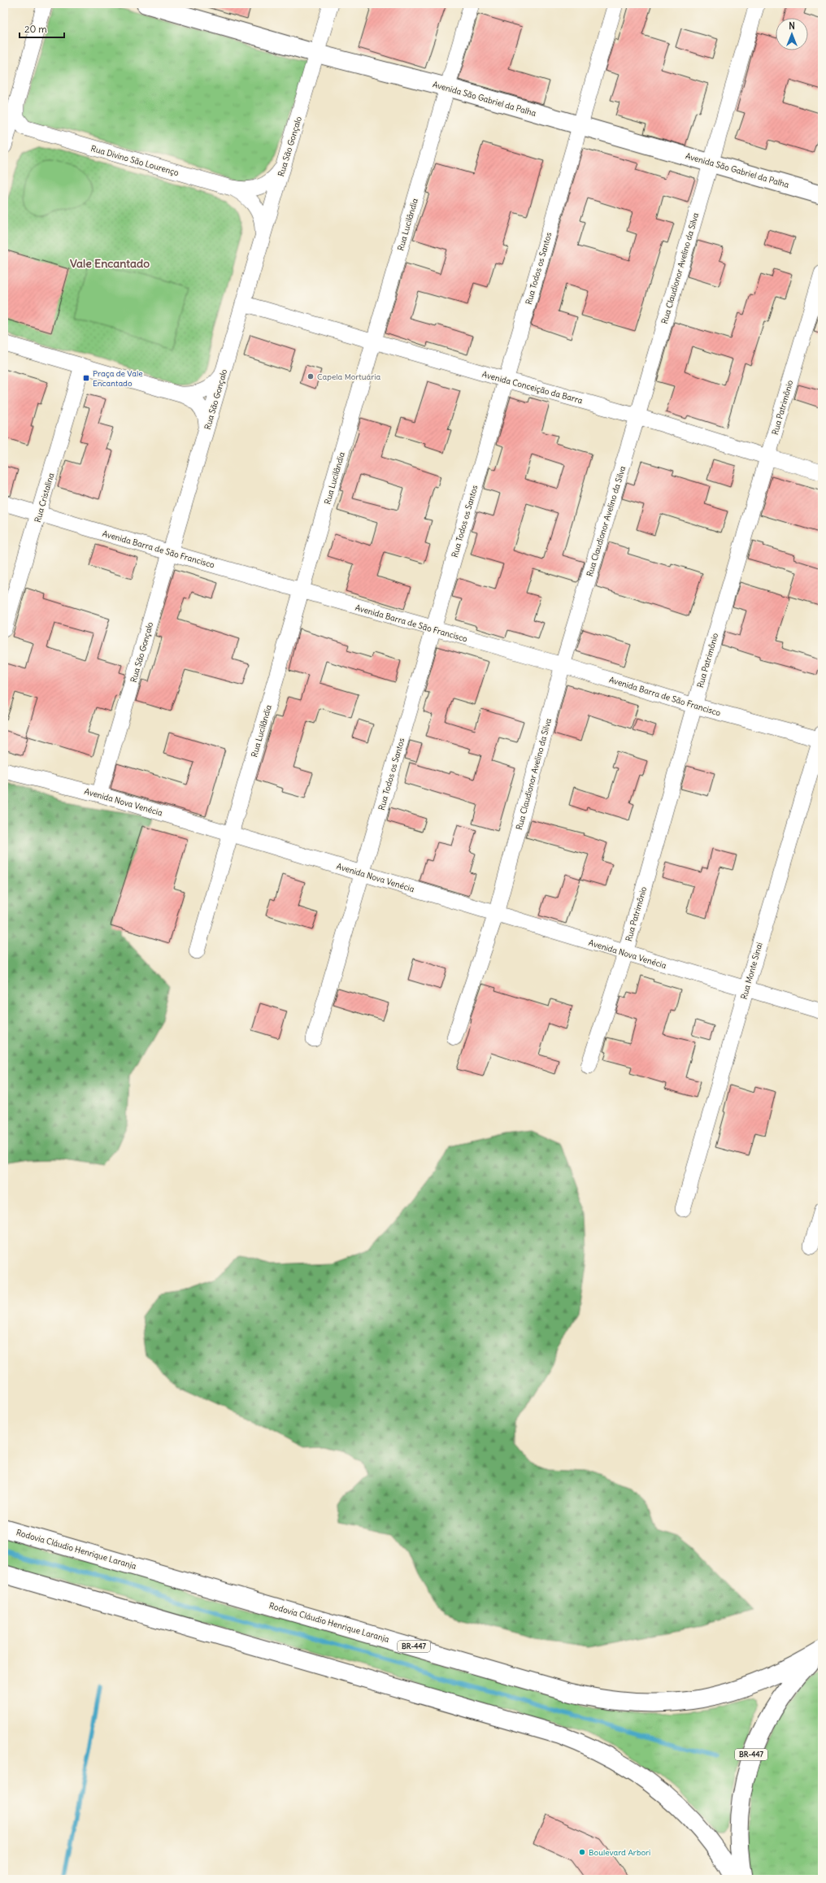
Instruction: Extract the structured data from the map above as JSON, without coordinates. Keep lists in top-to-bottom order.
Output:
{
  "streets": {
    "main road": ["Avenida São Gabriel da Palha", "Rodovia Cláudio Henrique Laranja", "BR-447"],
    "street": [
      "Rua São Gonçalo",
      "Rua Divino São Lourenço",
      "Rua Lucilândia",
      "Rua Todos os Santos",
      "Rua Claudionor Avelino da Silva",
      "Avenida Conceição da Barra",
      "Rua Patrimônio",
      "Rua Cristalina",
      "Avenida Barra de São Francisco",
      "Avenida Nova Venécia",
      "Rua Monte Sinai"
    ]
  },
  "crossings": [
    ["Avenida São Gabriel da Palha", "Rua São Gonçalo"],
    ["Avenida São Gabriel da Palha", "Rua Lucilândia"],
    ["Avenida São Gabriel da Palha", "Rua Todos os Santos"],
    ["Avenida São Gabriel da Palha", "Rua Claudionor Avelino da Silva"],
    ["Rua São Gonçalo", "Rua Divino São Lourenço"],
    ["Rua São Gonçalo", "Avenida Conceição da Barra"],
    ["Rua São Gonçalo", "Avenida Barra de São Francisco"],
    ["Rua São Gonçalo", "Avenida Nova Venécia"],
    ["Rua Lucilândia", "Avenida Conceição da Barra"],
    ["Rua Lucilândia", "Avenida Barra de São Francisco"],
    ["Rua Lucilândia", "Avenida Nova Venécia"],
    ["Rua Todos os Santos", "Avenida Conceição da Barra"],
    ["Rua Todos os Santos", "Avenida Barra de São Francisco"],
    ["Rua Todos os Santos", "Avenida Nova Venécia"],
    ["Rua Claudionor Avelino da Silva", "Avenida Conceição da Barra"],
    ["Rua Claudionor Avelino da Silva", "Avenida Barra de São Francisco"],
    ["Rua Claudionor Avelino da Silva", "Avenida Nova Venécia"],
    ["Avenida Conceição da Barra", "Rua Patrimônio"],
    ["Rua Patrimônio", "Avenida Barra de São Francisco"],
    ["Rua Patrimônio", "Avenida Nova Venécia"],
    ["Rua Cristalina", "Avenida Barra de São Francisco"],
    ["Avenida Barra de São Francisco", "Rua Monte Sinai"],
    ["Avenida Nova Venécia", "Rua Monte Sinai"],
    ["Rodovia Cláudio Henrique Laranja", "BR-447"]
  ],
  "districts": ["Vale Encantado"],
  "places": {
    "other": ["Capela Mortuária", "Boulevard Arbori"],
    "transit": ["Praça de Vale Encantado"]
  },
  "scale_bar": "20 m",
  "north": "top"
}
